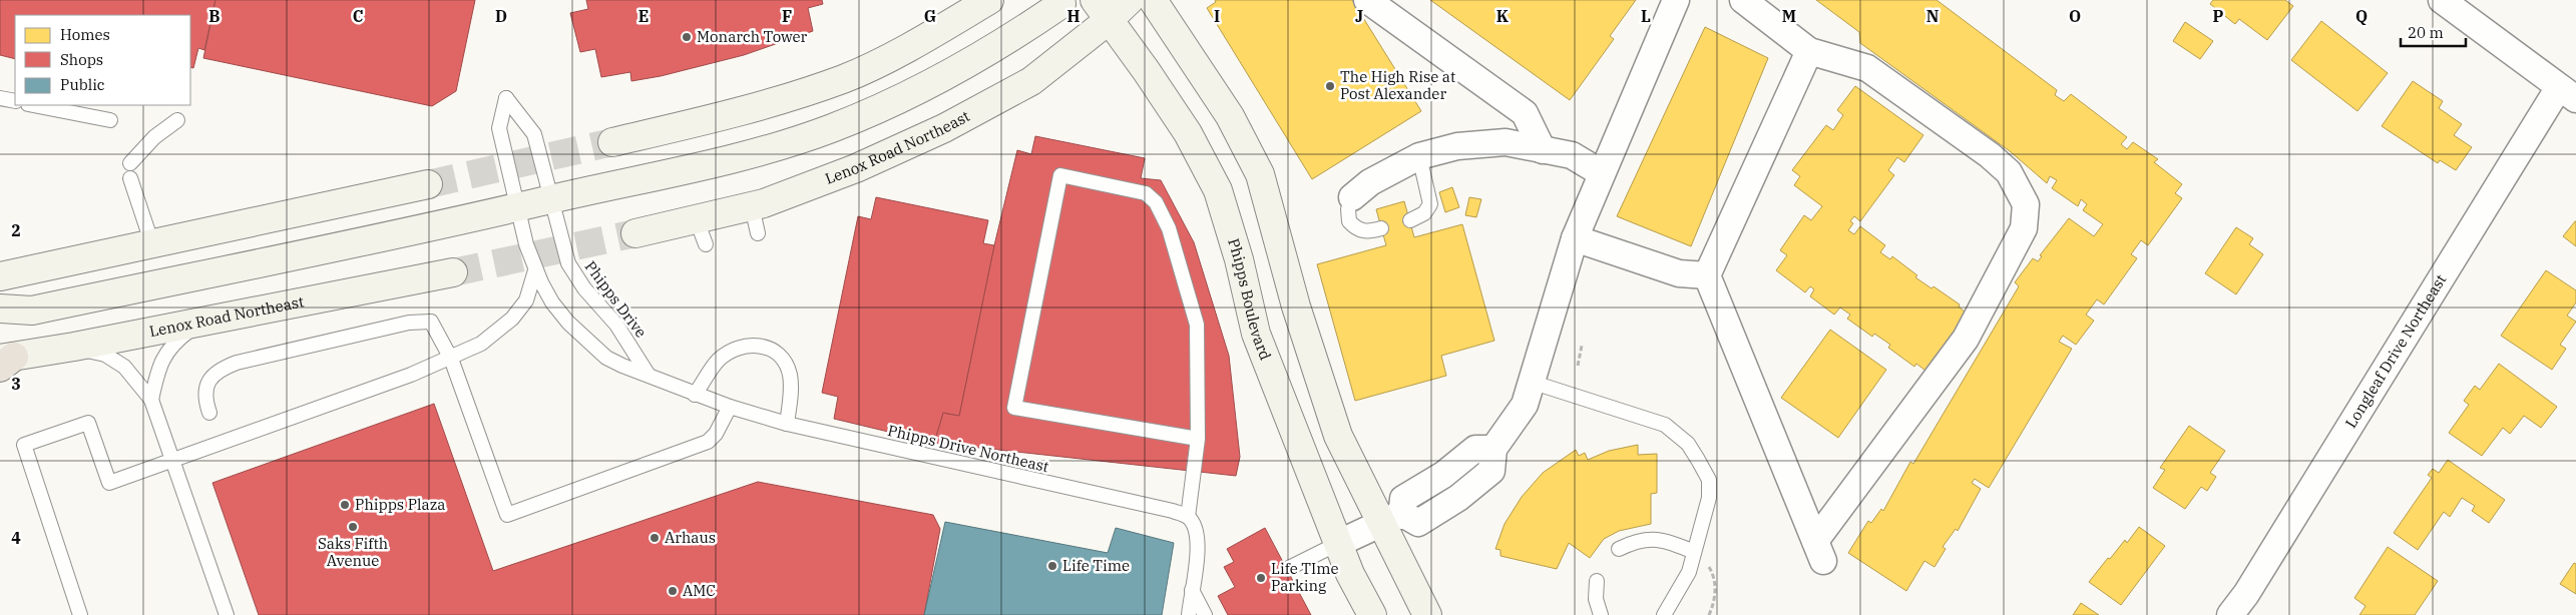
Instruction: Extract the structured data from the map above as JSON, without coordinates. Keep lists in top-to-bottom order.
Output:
{
  "streets": {
    "main road": ["Lenox Road Northeast", "Phipps Boulevard"],
    "street": ["Longleaf Drive Northeast"],
    "lane": ["Phipps Drive", "Phipps Drive Northeast"]
  },
  "crossings": [
    ["Lenox Road Northeast", "Phipps Boulevard"],
    ["Phipps Drive", "Phipps Drive Northeast"]
  ],
  "places": [
    "Monarch Tower",
    "The High Rise at Post Alexander",
    "Phipps Plaza",
    "Saks Fifth Avenue",
    "Arhaus",
    "Life Time",
    "Life TIme Parking",
    "AMC"
  ],
  "legend": ["Homes", "Shops", "Public"],
  "scale_bar": "20 m",
  "grid": {
    "columns": [
      "B",
      "C",
      "D",
      "E",
      "F",
      "G",
      "H",
      "I",
      "J",
      "K",
      "L",
      "M",
      "N",
      "O",
      "P",
      "Q"
    ],
    "rows": ["2", "3", "4"]
  }
}
